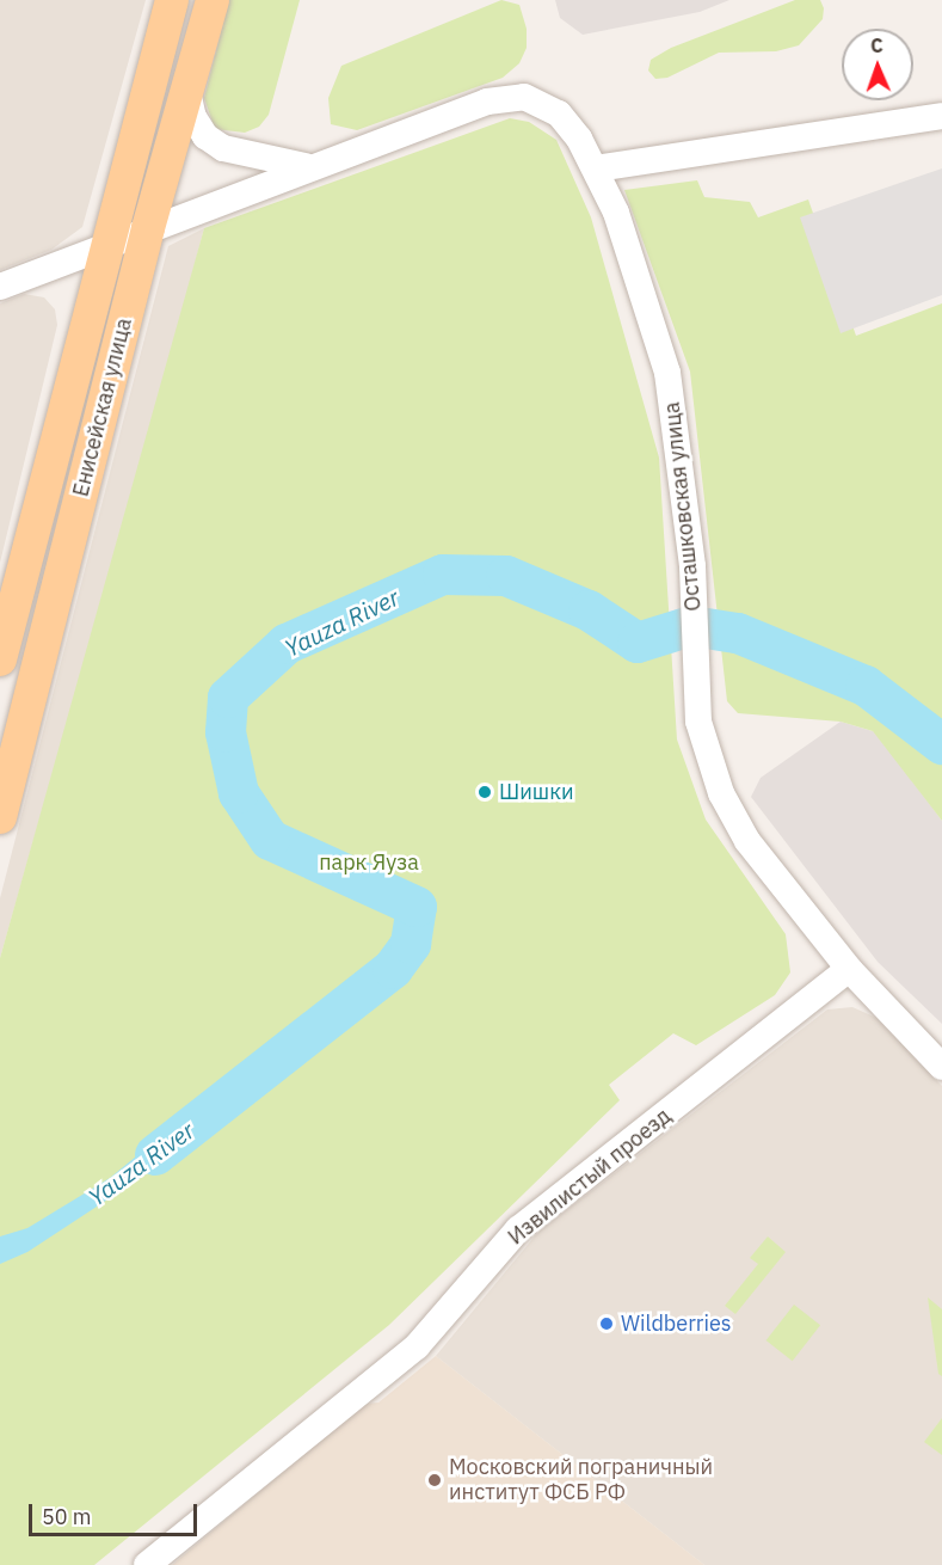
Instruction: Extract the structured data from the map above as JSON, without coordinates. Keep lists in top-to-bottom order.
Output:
{
  "streets": {
    "main road": ["Енисейская улица"],
    "street": ["Осташковская улица", "Извилистый проезд"]
  },
  "crossings": [
    ["Енисейская улица", "Осташковская улица"],
    ["Осташковская улица", "Извилистый проезд"]
  ],
  "water": ["Yauza River"],
  "parks": ["парк Яуза"],
  "places": ["Шишки", "Wildberries", "Московский пограничный институт ФСБ РФ"],
  "scale_bar": "50 m",
  "north": "top"
}
